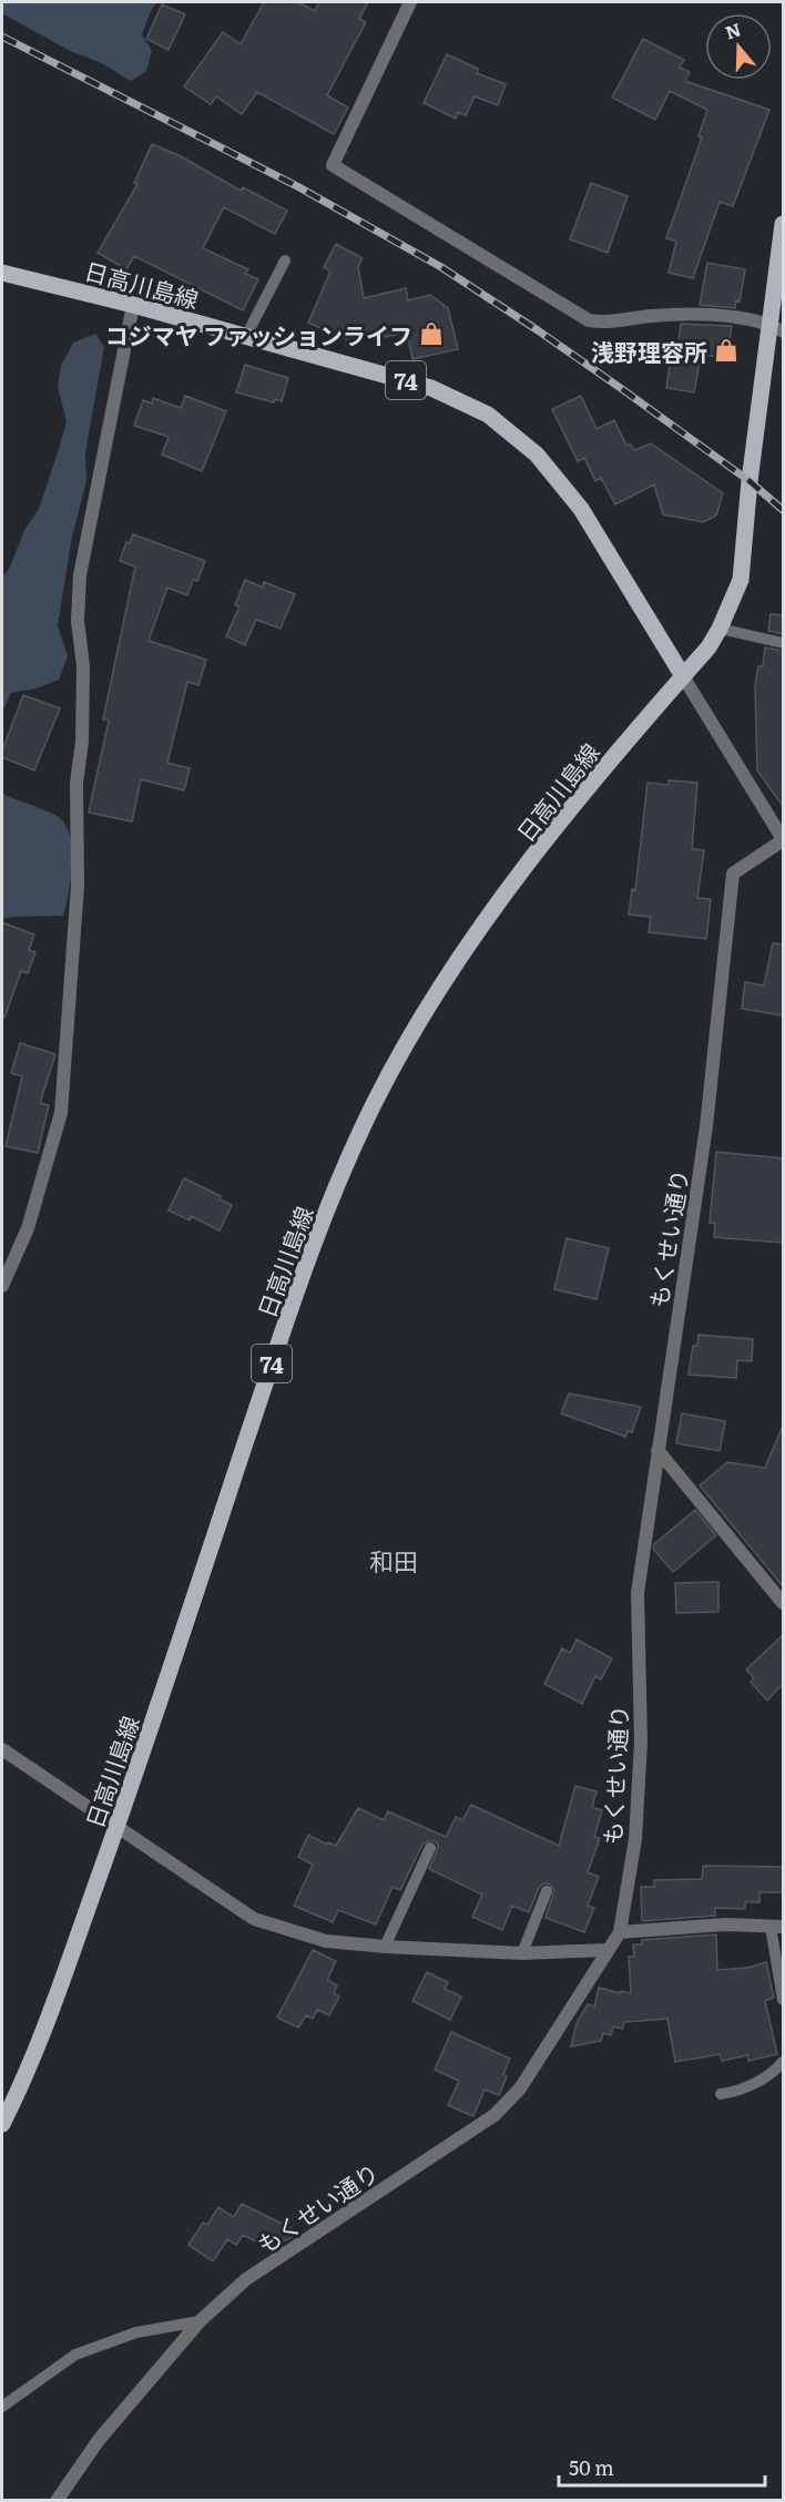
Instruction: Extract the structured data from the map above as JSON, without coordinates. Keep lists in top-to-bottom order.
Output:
{
  "streets": {
    "main road": ["日高川島線", "74"],
    "street": ["もくせい通り"]
  },
  "districts": ["和田"],
  "places": {
    "shop": ["コジマヤ ファッションライフ", "浅野理容所"]
  },
  "scale_bar": "50 m",
  "north": "top"
}
